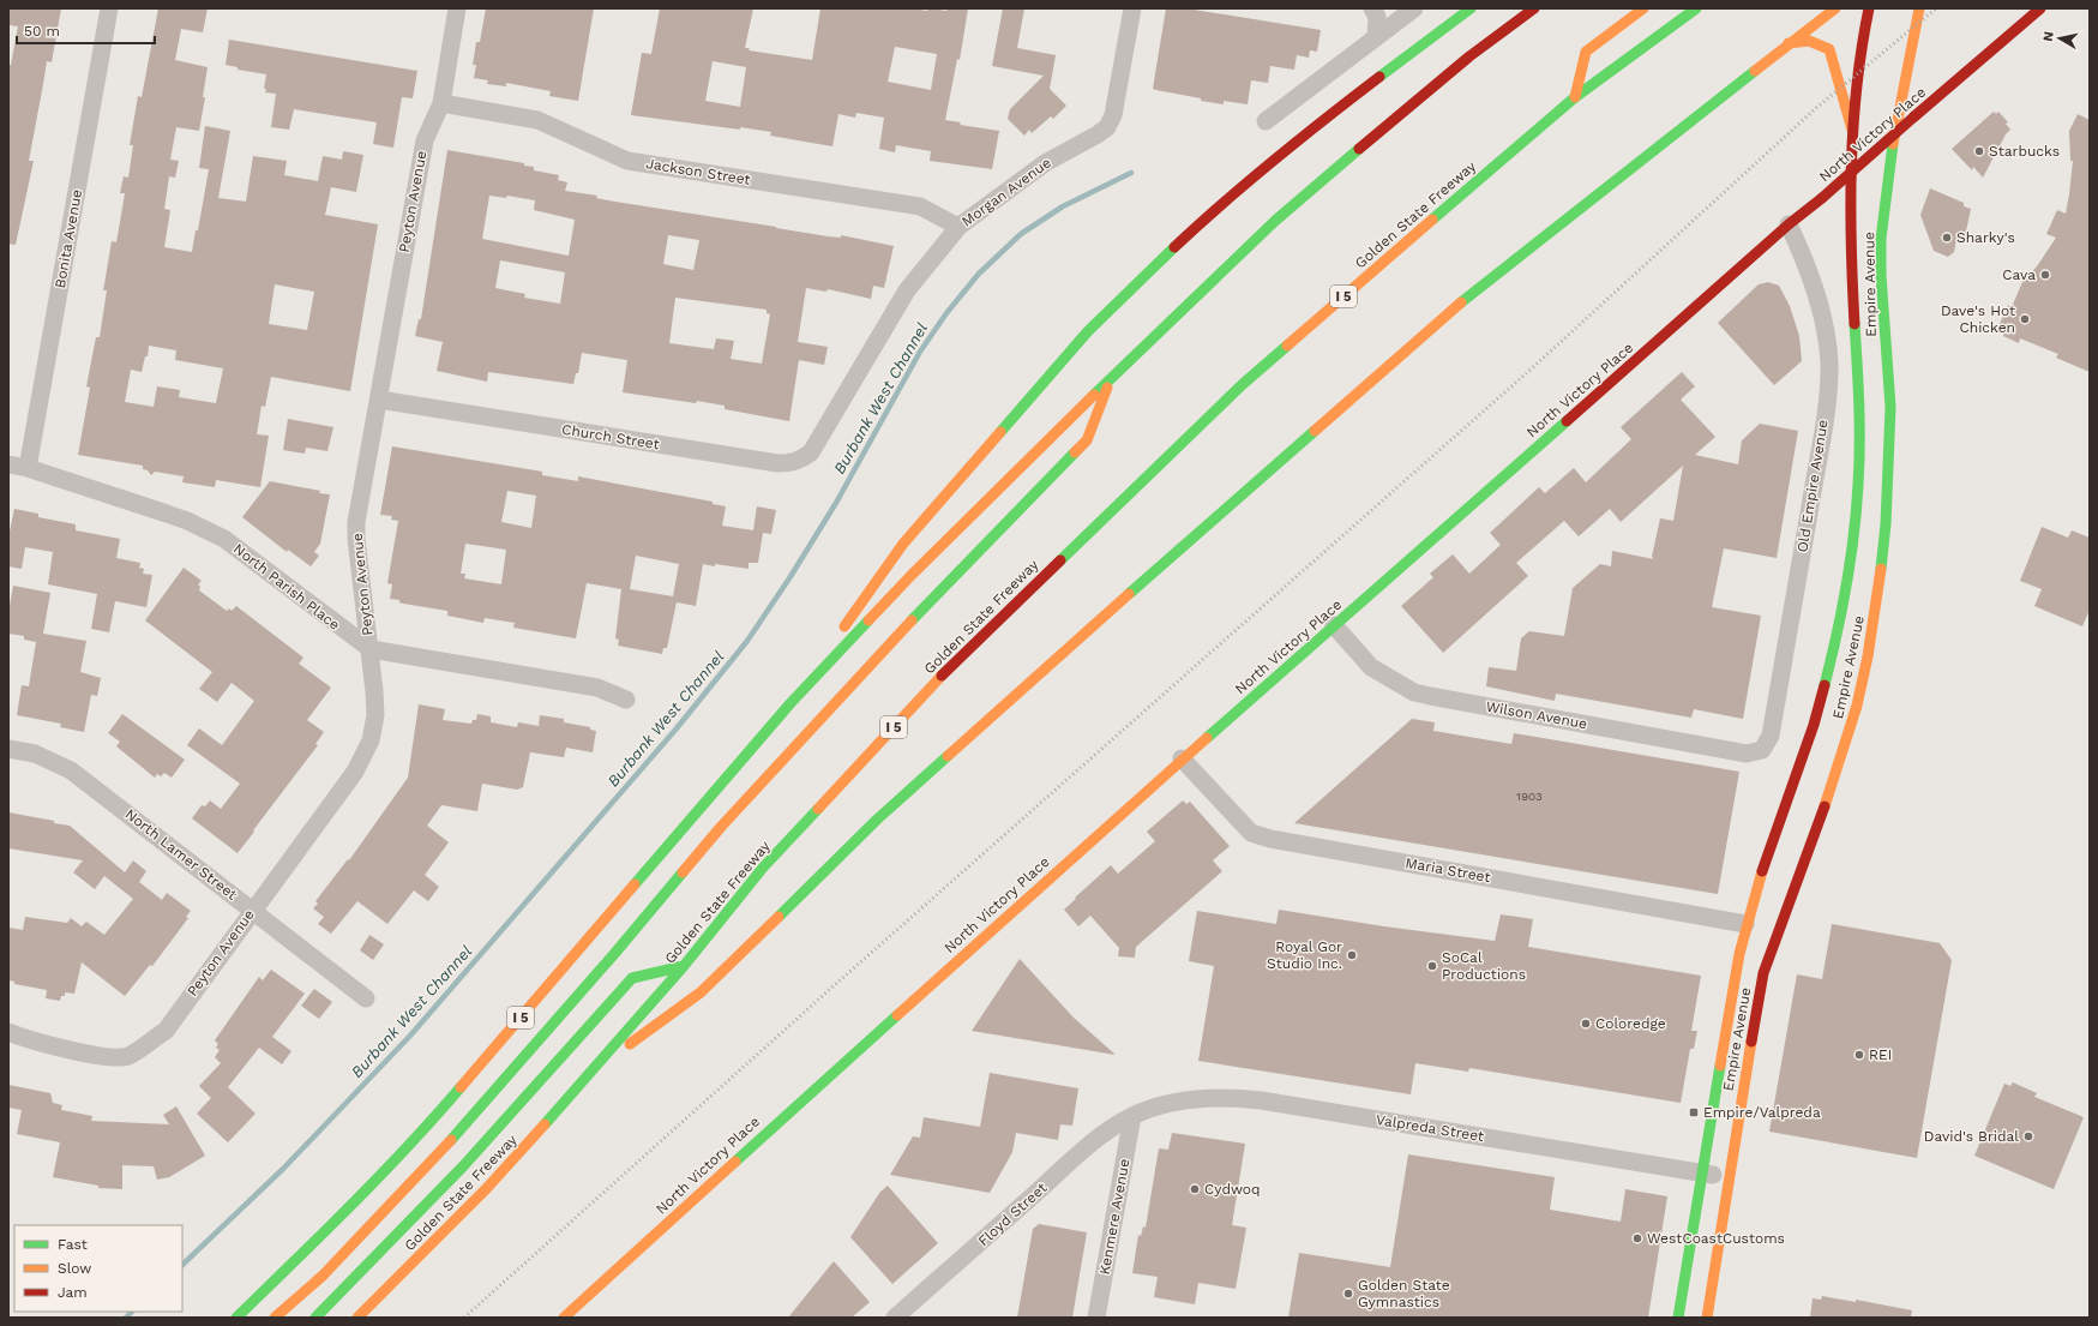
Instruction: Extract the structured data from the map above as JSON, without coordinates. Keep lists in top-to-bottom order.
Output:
{
  "streets": {
    "main road": [
      "North Victory Place",
      "Golden State Freeway",
      "Empire Avenue",
      "I 5"
    ],
    "street": [
      "Jackson Street",
      "Morgan Avenue",
      "Peyton Avenue",
      "Bonita Avenue",
      "Church Street",
      "Old Empire Avenue",
      "North Parish Place",
      "Wilson Avenue",
      "North Lamer Street",
      "Maria Street",
      "Valpreda Street",
      "Floyd Street",
      "Kenmere Avenue"
    ]
  },
  "crossings": [
    ["North Victory Place", "Old Empire Avenue"],
    ["North Victory Place", "Wilson Avenue"],
    ["North Victory Place", "Maria Street"],
    ["Jackson Street", "Morgan Avenue"],
    ["Jackson Street", "Peyton Avenue"],
    ["Morgan Avenue", "Church Street"],
    ["Peyton Avenue", "Church Street"],
    ["Peyton Avenue", "North Parish Place"],
    ["Peyton Avenue", "North Lamer Street"],
    ["Bonita Avenue", "North Parish Place"],
    ["Empire Avenue", "Maria Street"],
    ["Empire Avenue", "Valpreda Street"],
    ["Old Empire Avenue", "Wilson Avenue"],
    ["Valpreda Street", "Floyd Street"],
    ["Valpreda Street", "Kenmere Avenue"],
    ["Floyd Street", "Kenmere Avenue"]
  ],
  "water": ["Burbank West Channel"],
  "places": {
    "other": [
      "Starbucks",
      "Sharky's",
      "Cava",
      "Dave's Hot Chicken",
      "Royal Gor Studio Inc.",
      "SoCal Productions",
      "Coloredge",
      "REI",
      "David's Bridal",
      "Cydwoq",
      "WestCoastCustoms",
      "Golden State Gymnastics"
    ],
    "transit": ["Empire/Valpreda"]
  },
  "house_numbers": ["1903"],
  "legend": ["Fast", "Slow", "Jam"],
  "scale_bar": "50 m",
  "north": "left"
}
